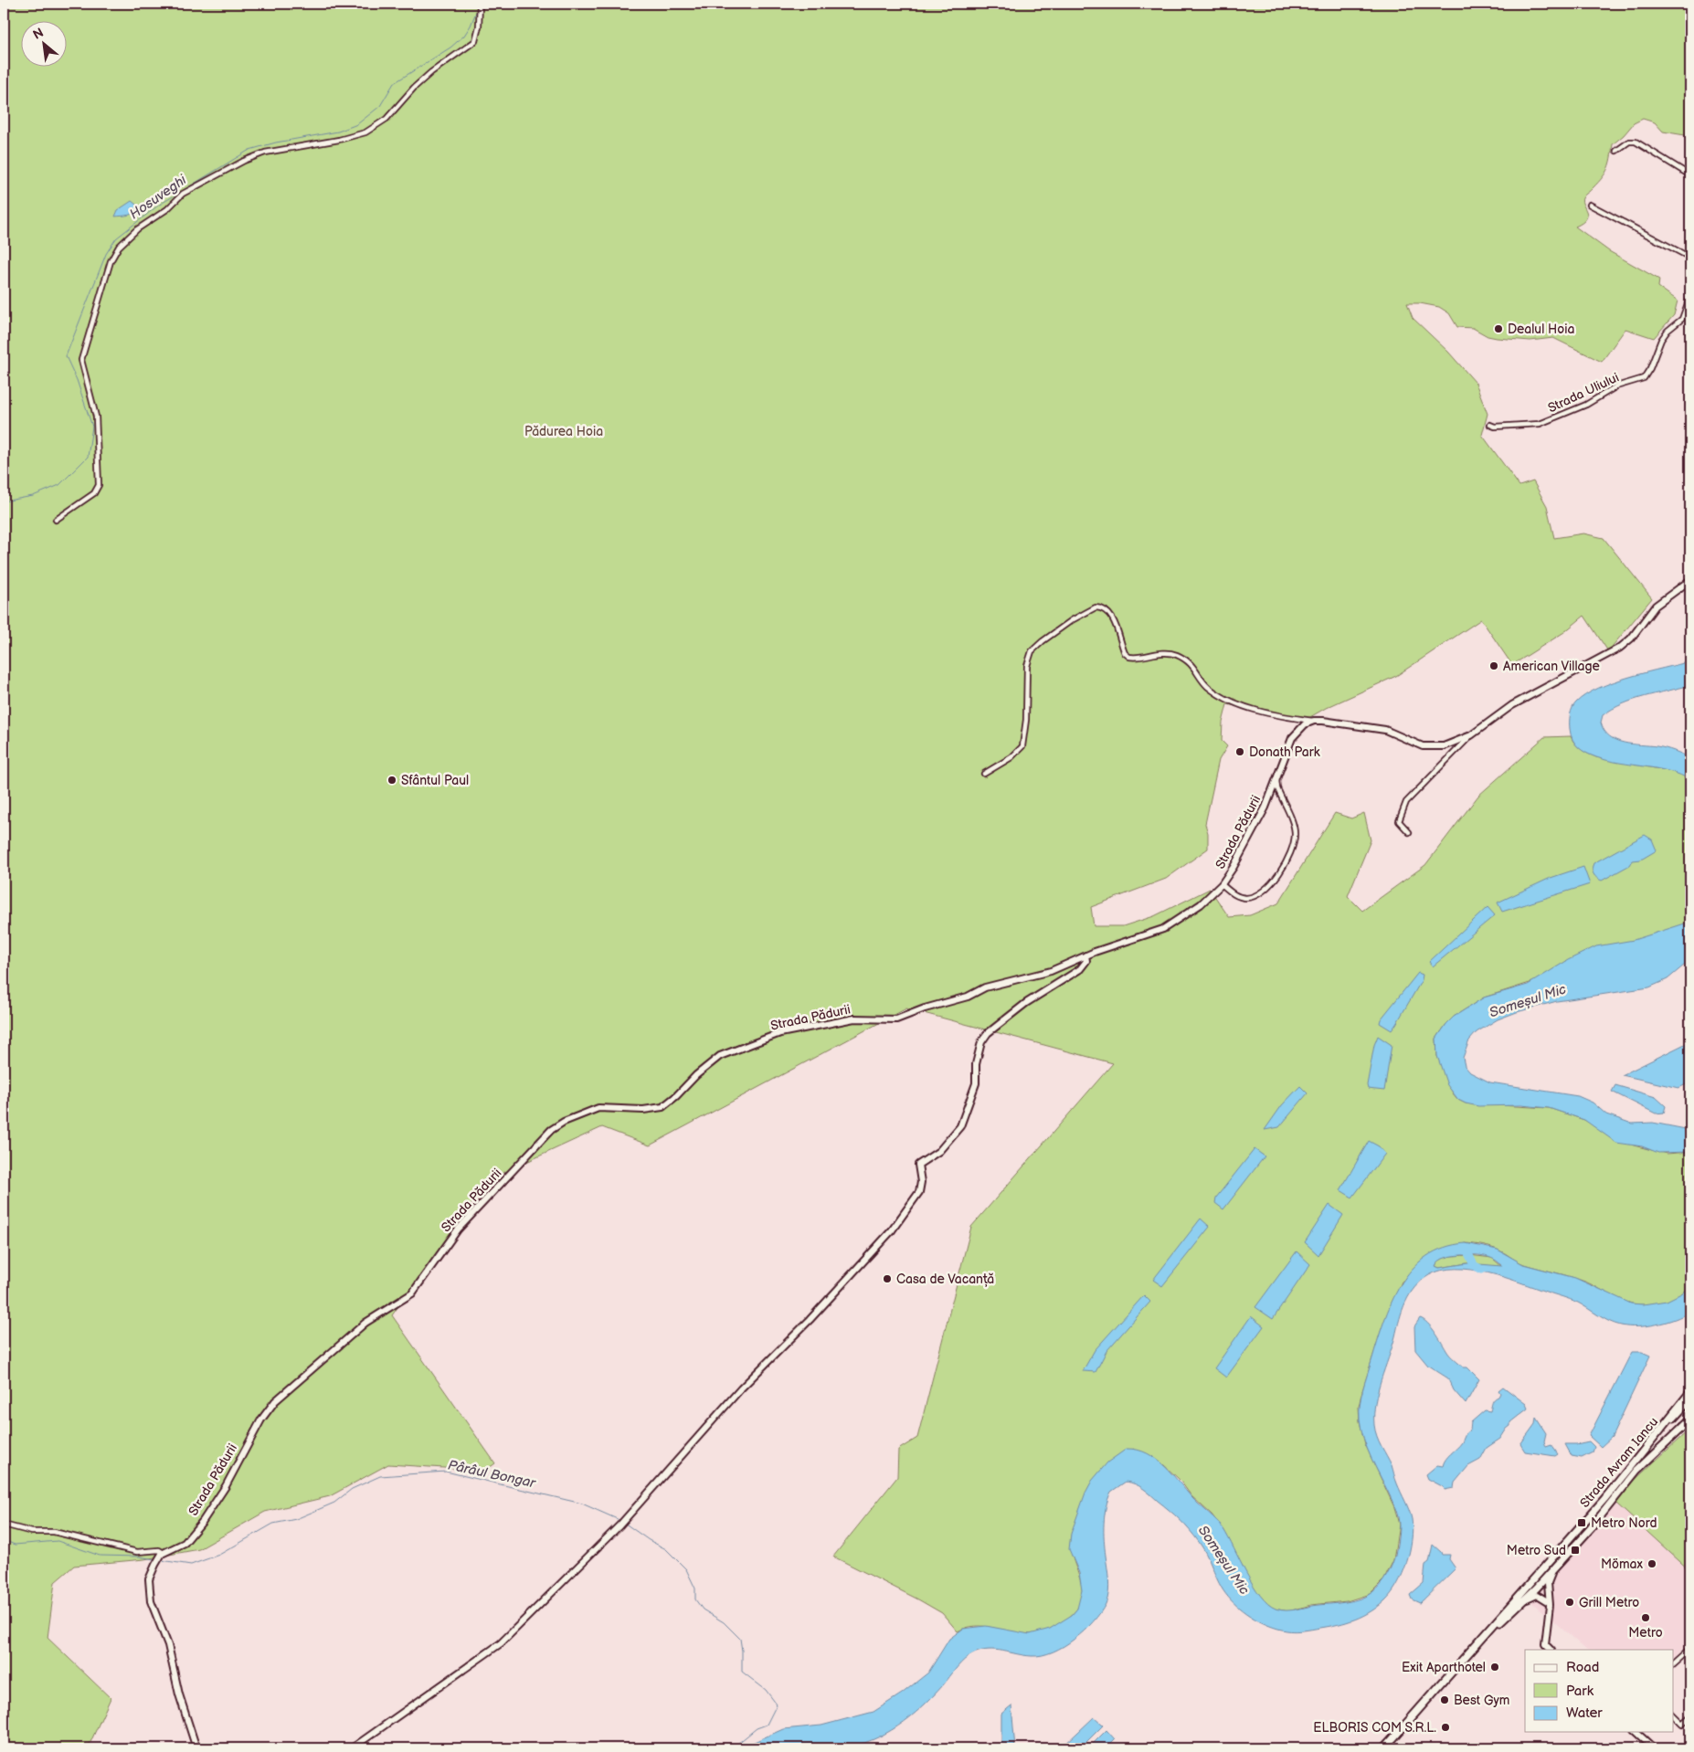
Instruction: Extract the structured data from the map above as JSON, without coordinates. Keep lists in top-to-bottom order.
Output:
{
  "streets": {
    "main road": ["Strada Avram Iancu"],
    "street": ["Strada Uliului", "Strada Pădurii"]
  },
  "water": ["Hosuveghi", "Someșul Mic", "Pârâul Bongar"],
  "parks": ["Pădurea Hoia"],
  "places": {
    "other": [
      "Dealul Hoia",
      "American Village",
      "Donath Park",
      "Sfântul Paul",
      "Casa de Vacanță",
      "Mömax",
      "Grill Metro",
      "Metro",
      "Exit Aparthotel",
      "Best Gym",
      "ELBORIS COM S.R.L."
    ],
    "transit": ["Metro Nord", "Metro Sud"]
  },
  "legend": ["Road", "Park", "Water"],
  "north": "top left"
}
